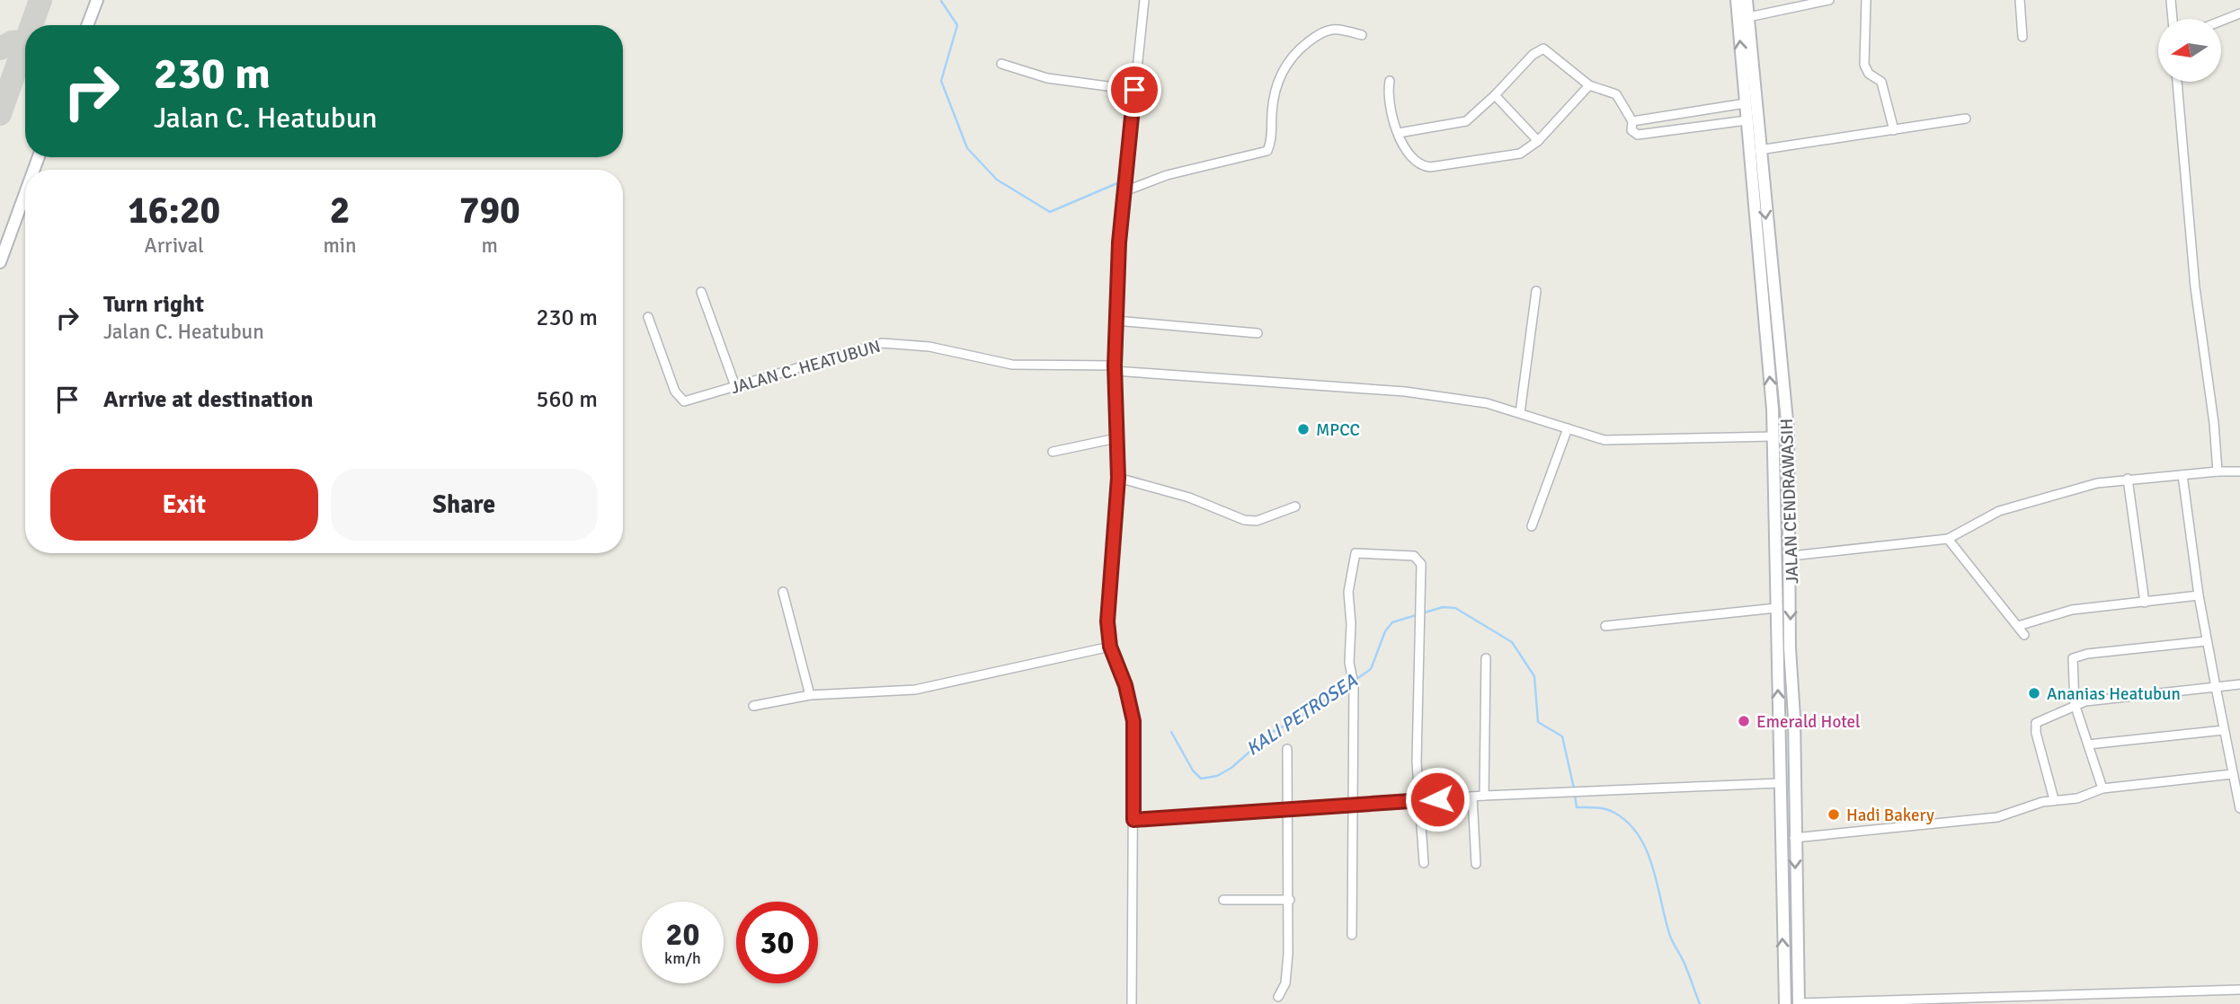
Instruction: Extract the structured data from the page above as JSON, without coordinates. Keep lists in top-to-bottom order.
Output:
{
  "streets": {
    "main road": ["JALAN CENDRAWASIH"],
    "street": ["JALAN C. HEATUBUN"]
  },
  "crossings": [
    ["JALAN C. HEATUBUN", "JALAN CENDRAWASIH"]
  ],
  "water": ["KALI PETROSEA"],
  "places": [
    "MPCC",
    "Ananias Heatubun",
    "Emerald Hotel",
    "Hadi Bakery"
  ],
  "north": "left",
  "page": {
    "turn": ["230 m", "Jalan C. Heatubun"],
    "eta": [
      "16:20",
      "Arrival",
      "2",
      "min",
      "790",
      "m"
    ],
    "list": [
      {
        "name": "Turn right",
        "note": "Jalan C. Heatubun",
        "value": "230 m"
      },
      {
        "name": "Arrive at destination",
        "value": "560 m"
      }
    ],
    "buttons": ["Exit", "Share"],
    "speed": "20 km/h",
    "limit": "30"
  }
}
